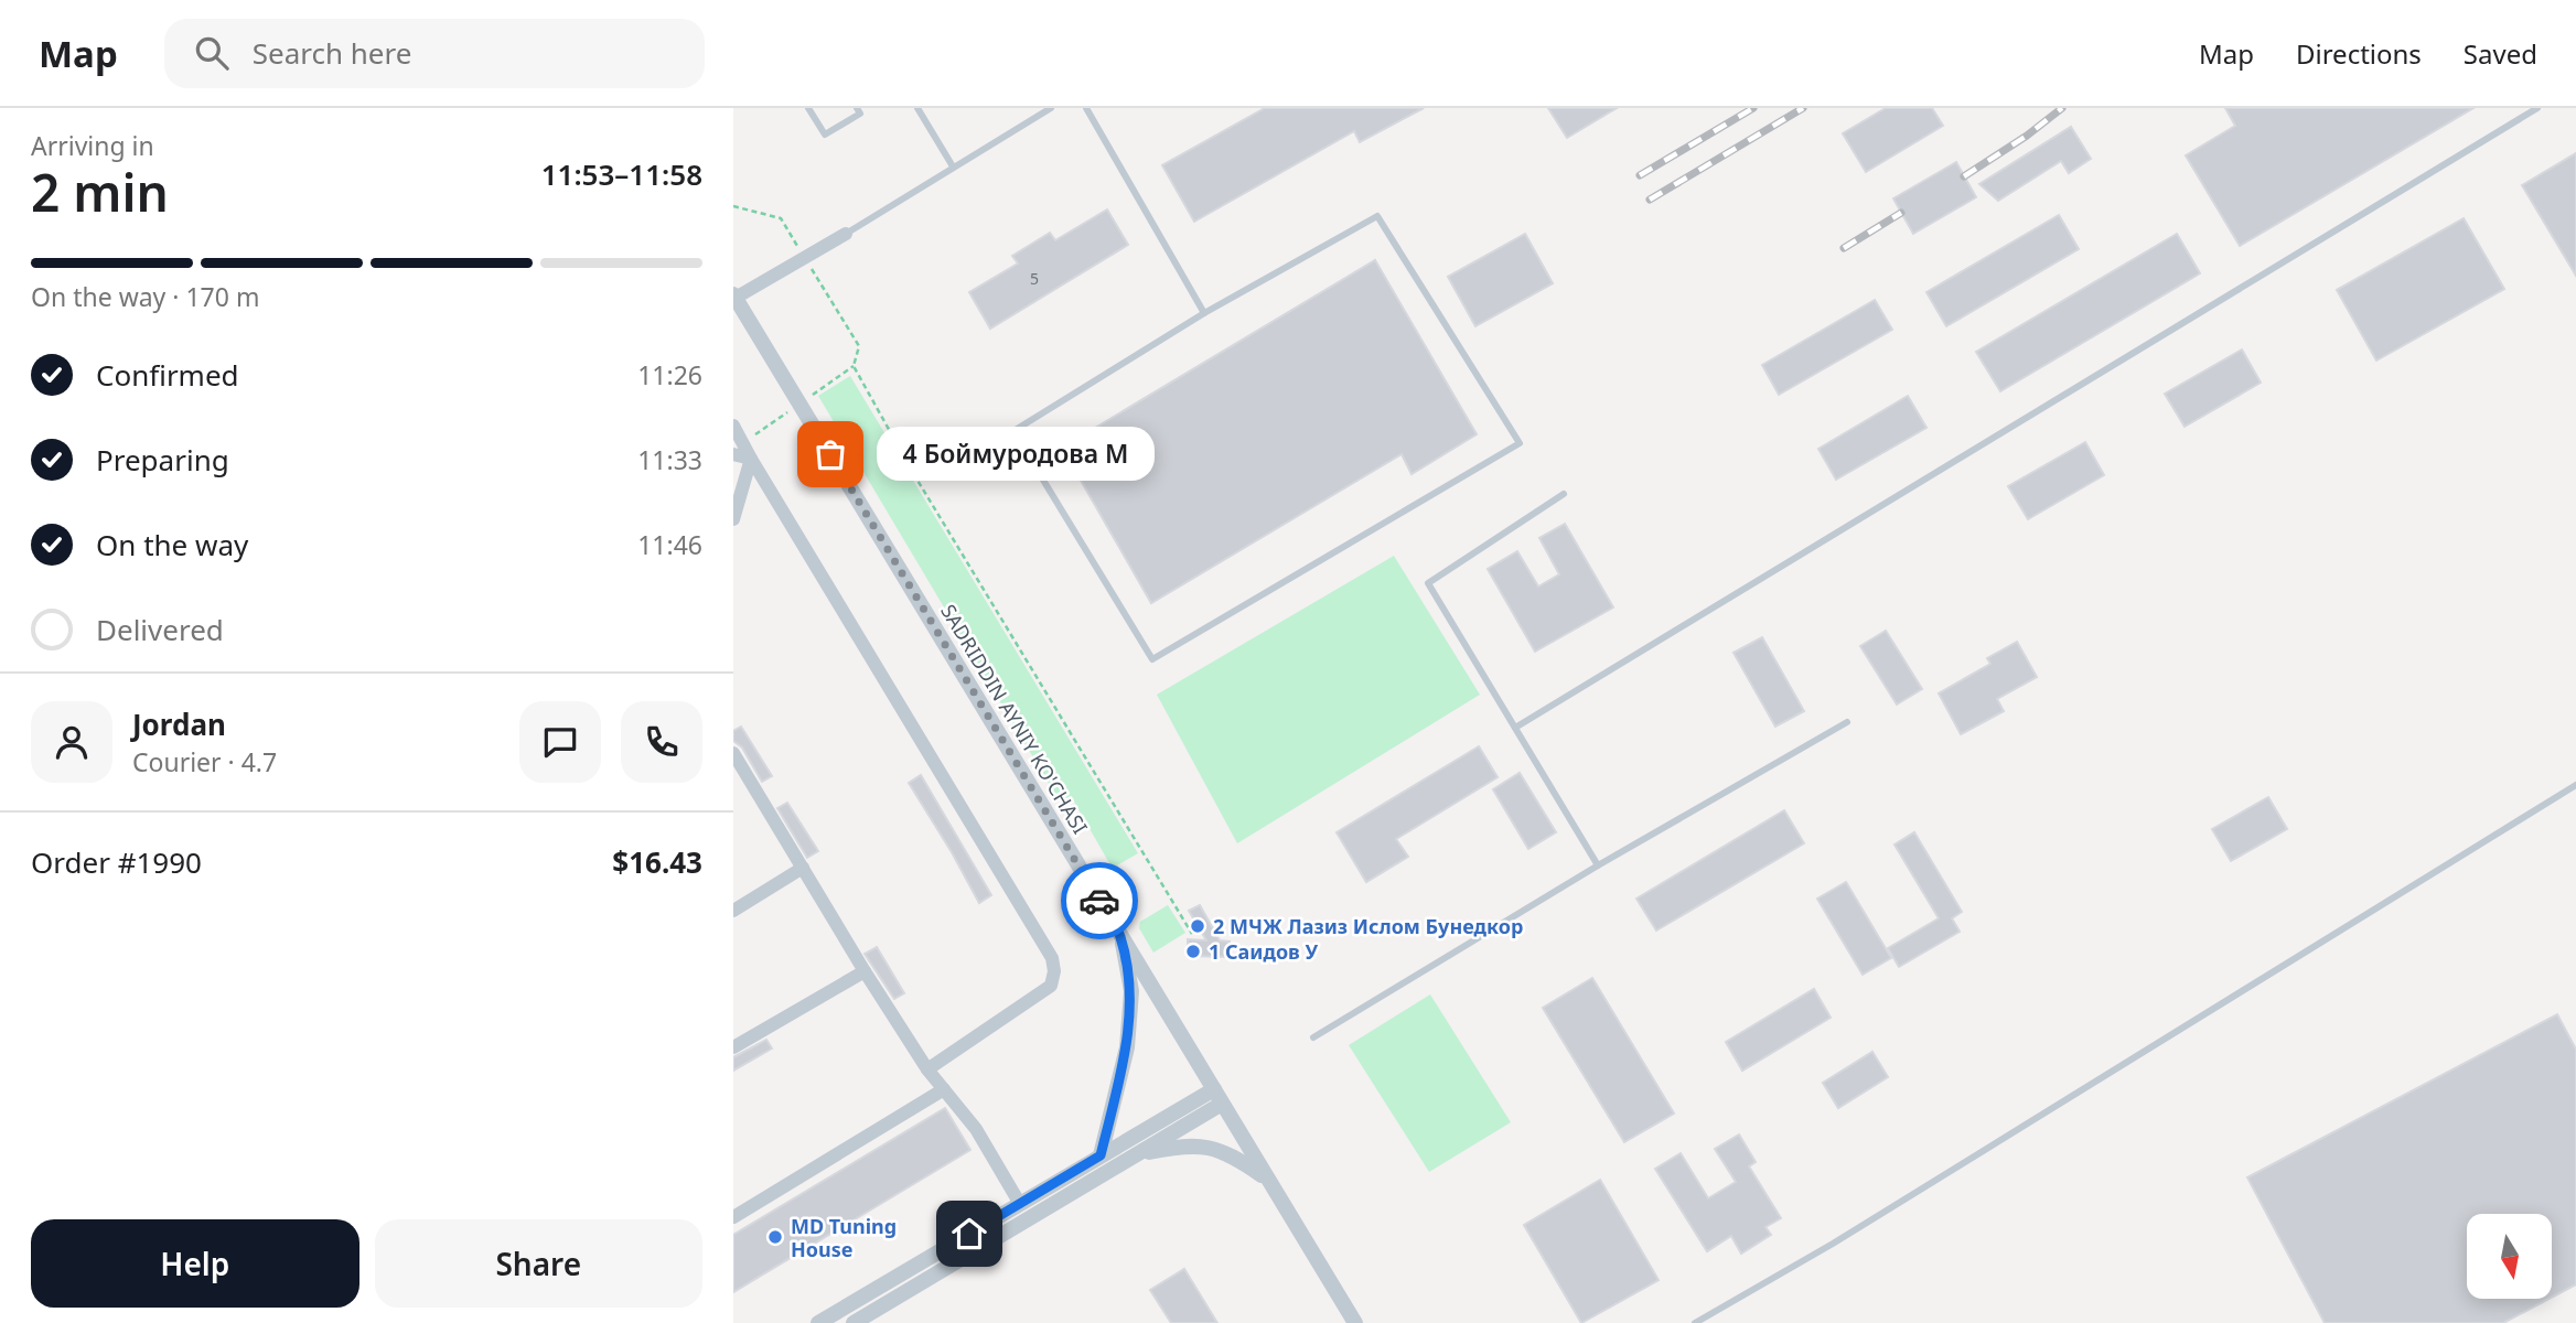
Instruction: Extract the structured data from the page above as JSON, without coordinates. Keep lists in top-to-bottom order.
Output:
{
  "streets": {
    "street": ["SADRIDDIN AYNIY KO'CHASI"]
  },
  "places": [
    "4 Боймуродова М",
    "2 МЧЖ Лазиз Ислом Бунедкор",
    "1 Саидов У",
    "MD Tuning House"
  ],
  "house_numbers": ["5"],
  "north": "bottom",
  "page": {
    "header": "Map",
    "search": "Search here",
    "nav": ["Map", "Directions", "Saved"],
    "heading": ["2 min", "Arriving in", "11:53–11:58"],
    "panel": [
      "Jordan",
      "Courier · 4.7",
      "Order #1990",
      "$16.43"
    ],
    "bar": "On the way · 170 m",
    "list": [
      ["Confirmed", "11:26"],
      ["Preparing", "11:33"],
      ["On the way", "11:46"],
      "Delivered"
    ],
    "bubble": "4 Боймуродова М",
    "buttons": ["Help", "Share"]
  }
}
